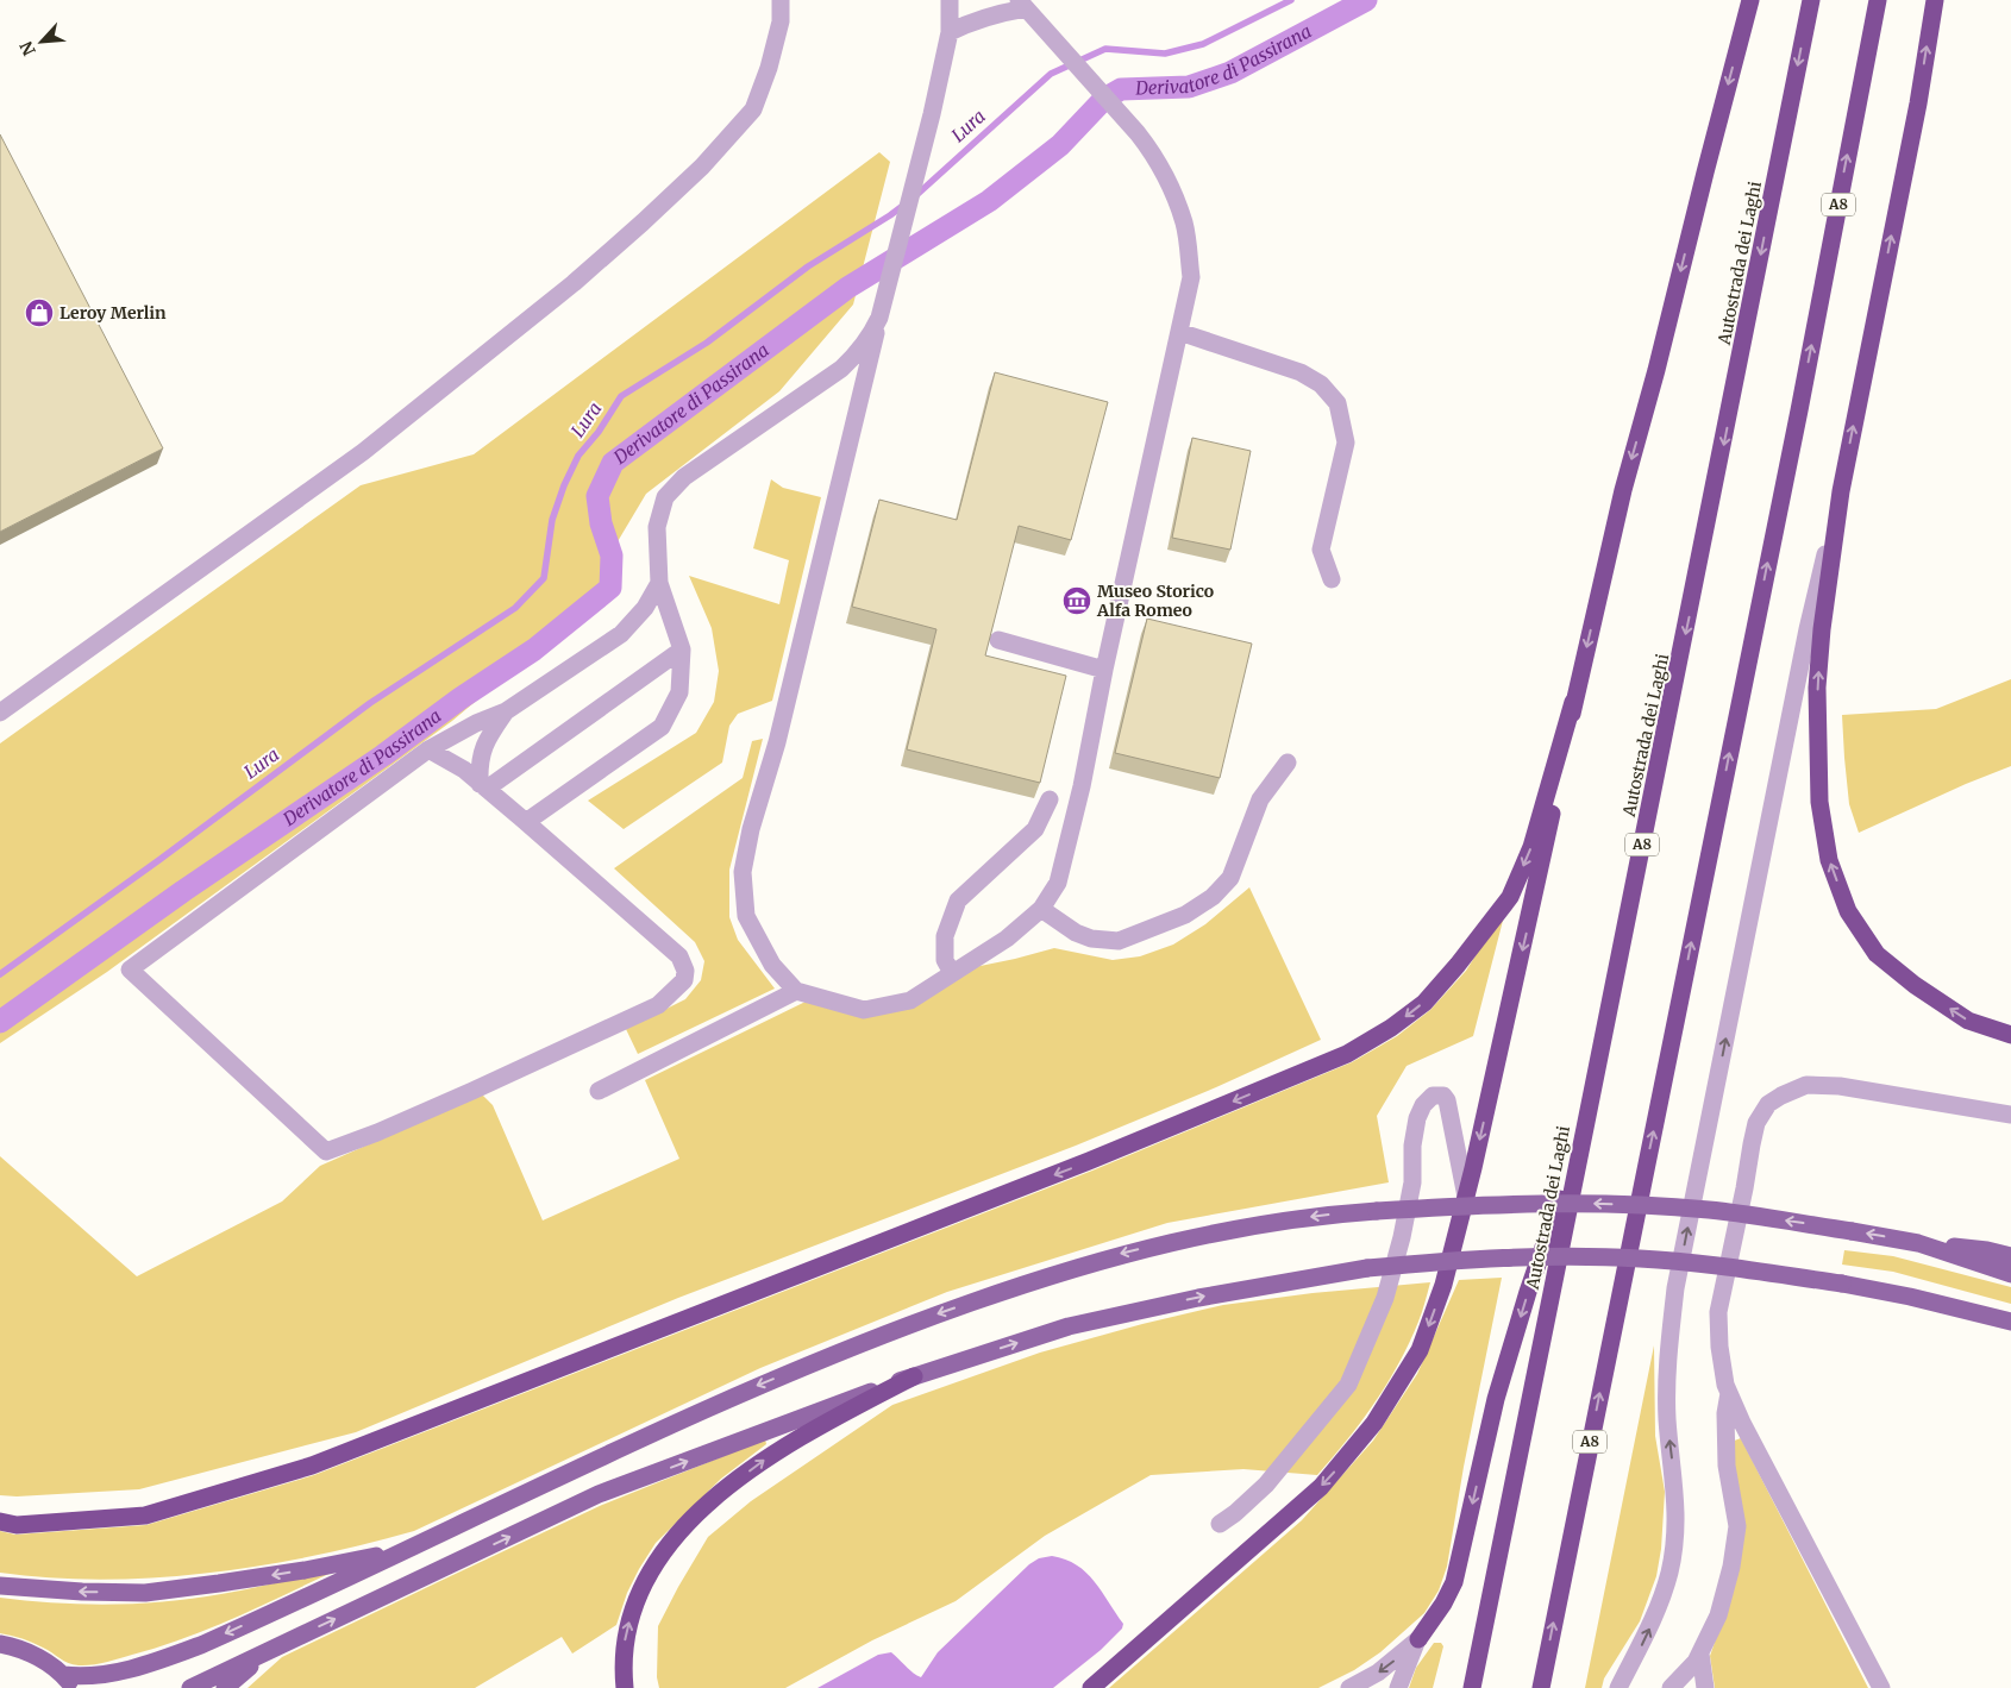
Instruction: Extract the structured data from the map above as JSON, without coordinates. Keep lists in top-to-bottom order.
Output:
{
  "streets": {
    "highway": ["A8", "Autostrada dei Laghi"]
  },
  "water": ["Derivatore di Passirana", "Lura"],
  "places": {
    "shop": ["Leroy Merlin"],
    "museum": ["Museo Storico Alfa Romeo"]
  },
  "north": "bottom left"
}
